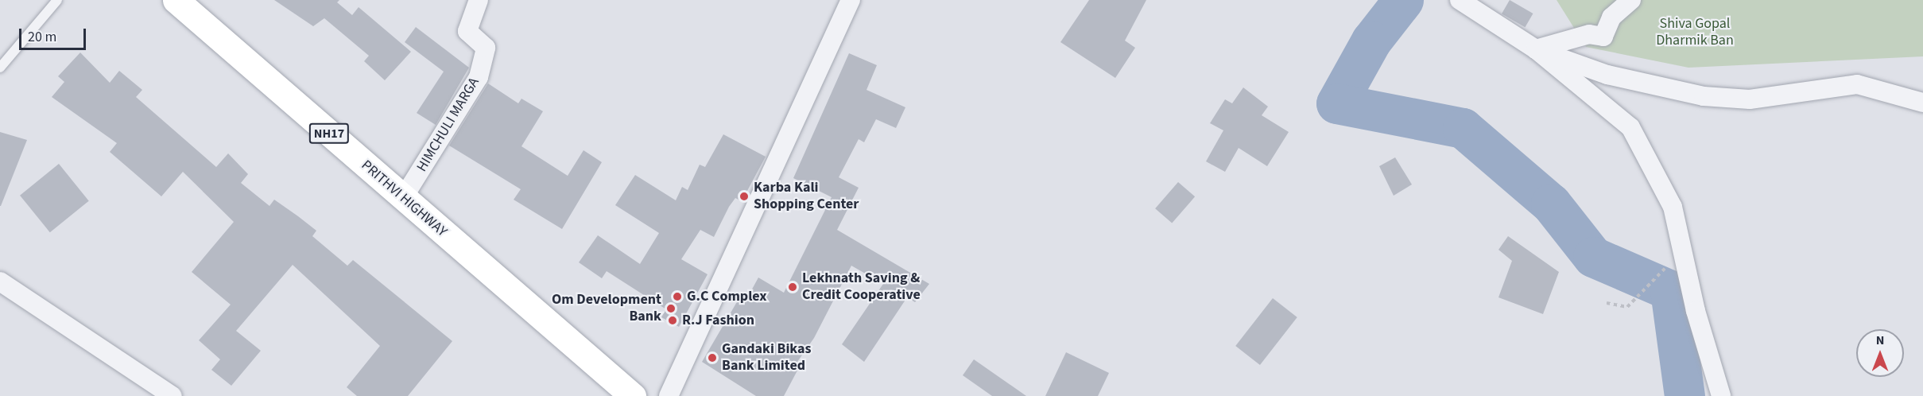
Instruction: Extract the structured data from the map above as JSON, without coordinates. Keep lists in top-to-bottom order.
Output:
{
  "streets": {
    "highway": ["NH17", "PRITHVI HIGHWAY"],
    "street": ["HIMCHULI MARGA"]
  },
  "crossings": [
    ["HIMCHULI MARGA", "PRITHVI HIGHWAY"]
  ],
  "parks": ["Shiva Gopal Dharmik Ban"],
  "places": [
    "Karba Kali Shopping Center",
    "Lekhnath Saving & Credit Cooperative",
    "G.C Complex",
    "Om Development Bank",
    "R.J Fashion",
    "Gandaki Bikas Bank Limited"
  ],
  "scale_bar": "20 m",
  "north": "top"
}
